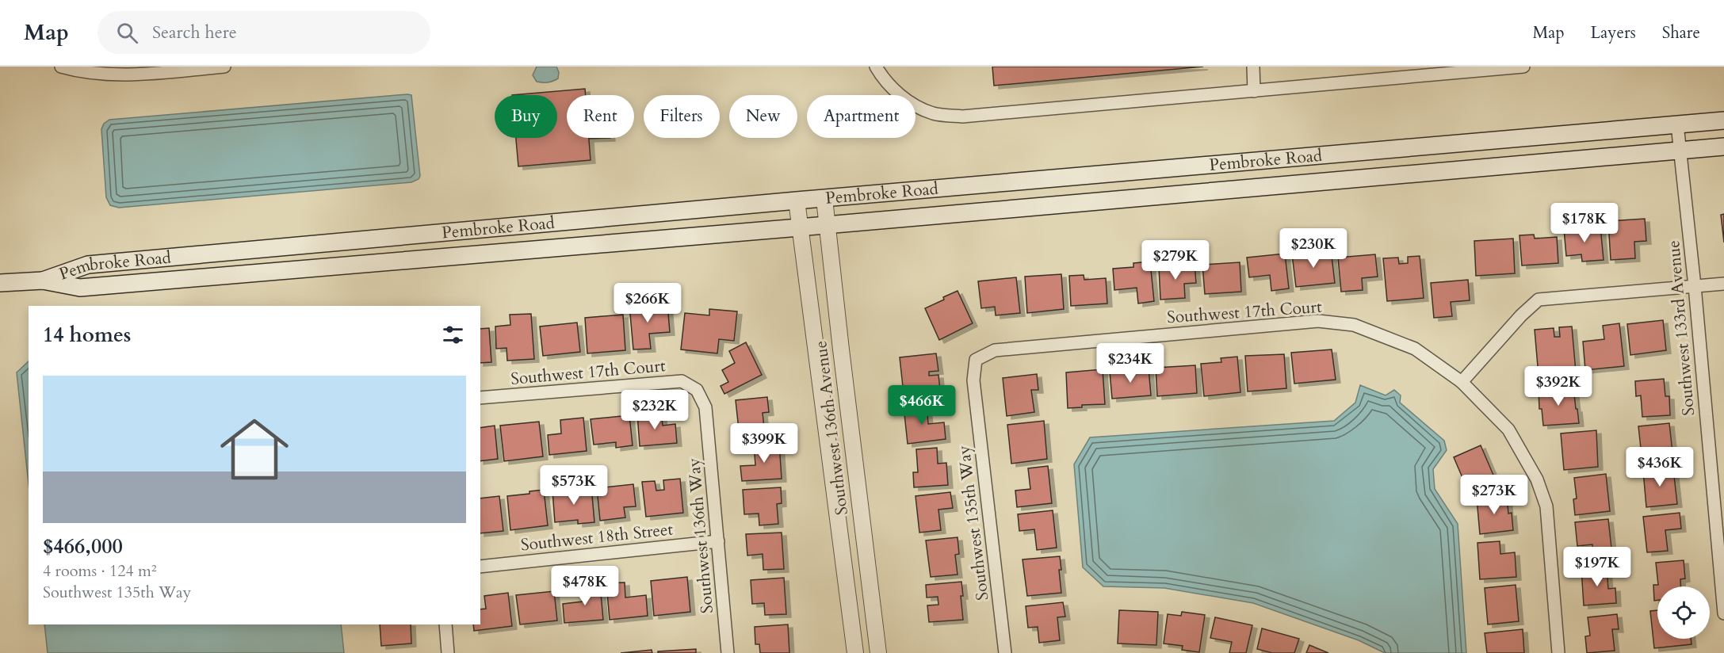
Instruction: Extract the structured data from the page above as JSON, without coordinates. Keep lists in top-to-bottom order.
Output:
{
  "streets": {
    "main road": ["Pembroke Road"],
    "street": [
      "Southwest 17th Court",
      "Southwest 133rd Avenue",
      "Southwest 136th Avenue",
      "Southwest 135th Way",
      "Southwest 136th Way",
      "Southwest 18th Street"
    ]
  },
  "crossings": [
    ["Pembroke Road", "Southwest 133rd Avenue"],
    ["Pembroke Road", "Southwest 136th Avenue"],
    ["Southwest 17th Court", "Southwest 135th Way"],
    ["Southwest 17th Court", "Southwest 136th Way"],
    ["Southwest 136th Way", "Southwest 18th Street"]
  ],
  "page": {
    "header": "Map",
    "search": "Search here",
    "nav": ["Map", "Layers", "Share"],
    "chip": [
      "Buy",
      "Rent",
      "Filters",
      "New",
      "Apartment"
    ],
    "price": [
      "$178K",
      "$230K",
      "$279K",
      "$266K",
      "$234K",
      "$392K",
      "$466K",
      "$232K",
      "$399K",
      "$436K",
      "$573K",
      "$273K",
      "$197K",
      "$478K"
    ],
    "heading": "14 homes",
    "list": [
      {
        "name": "$466,000",
        "note": "4 rooms · 124 m² · Southwest 135th Way"
      }
    ]
  }
}
